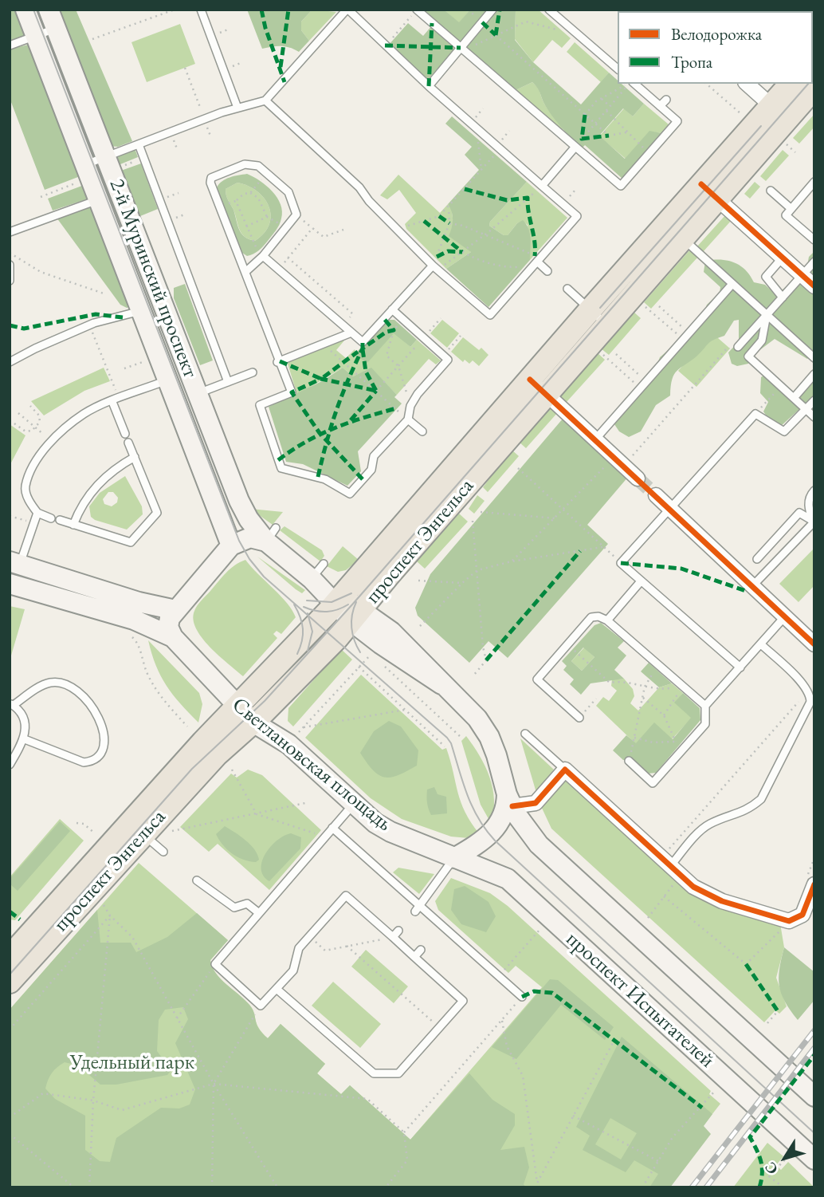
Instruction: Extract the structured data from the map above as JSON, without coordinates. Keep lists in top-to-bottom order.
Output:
{
  "streets": {
    "main road": [
      "2-й Муринский проспект",
      "проспект Энгельса",
      "Светлановская площадь",
      "проспект Испытателей"
    ]
  },
  "crossings": [
    ["проспект Энгельса", "Светлановская площадь"],
    ["Светлановская площадь", "проспект Испытателей"]
  ],
  "parks": ["Удельный парк"],
  "legend": ["Велодорожка", "Тропа"],
  "north": "bottom left"
}
